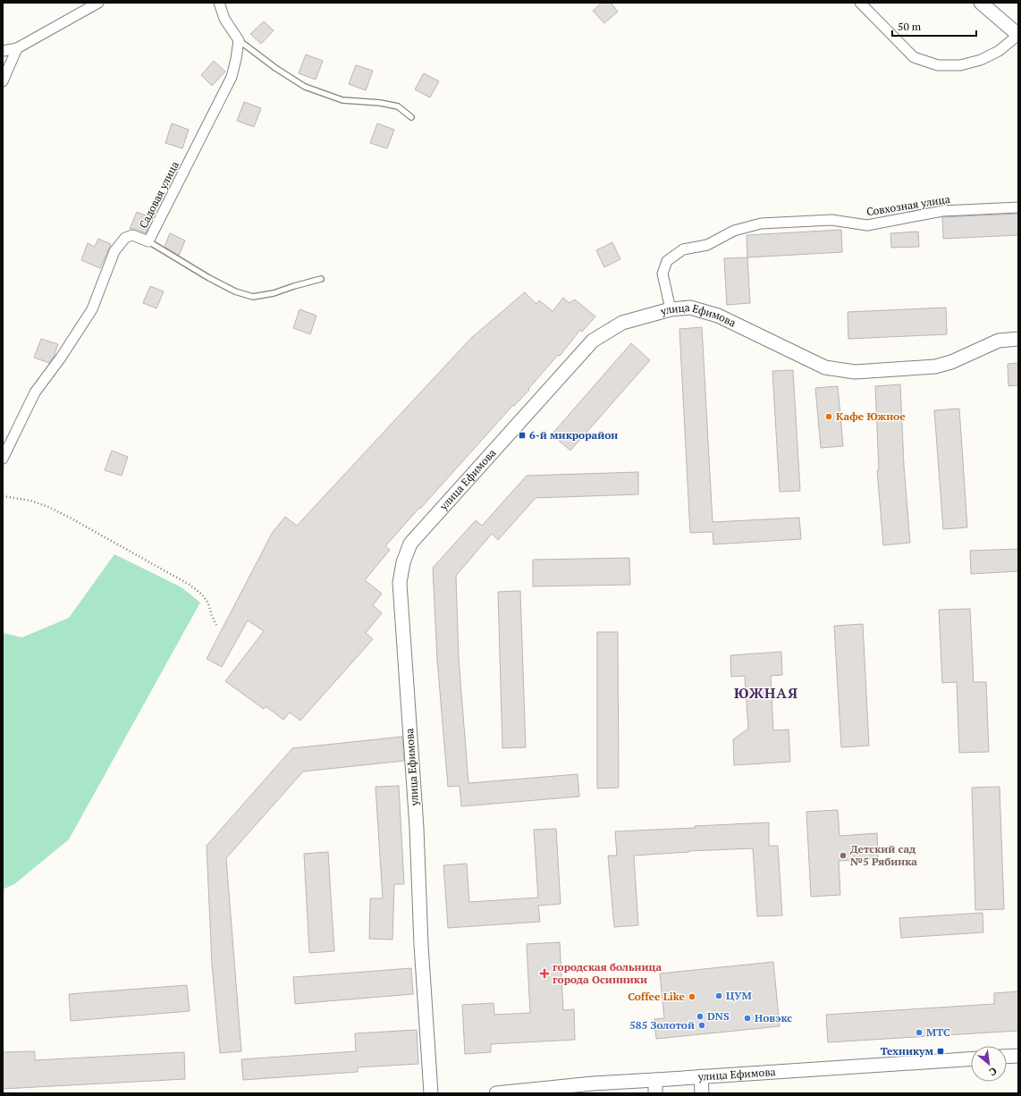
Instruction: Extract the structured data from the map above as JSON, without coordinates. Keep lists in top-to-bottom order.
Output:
{
  "streets": {
    "street": ["Садовая улица", "Совхозная улица", "улица Ефимова"]
  },
  "crossings": [
    ["Совхозная улица", "улица Ефимова"]
  ],
  "districts": ["ЮЖНАЯ"],
  "places": {
    "other": [
      "Кафе Южное",
      "Детский сад №5 Рябинка",
      "ЦУМ",
      "Coffee Like",
      "DNS",
      "Новэкс",
      "585 Золотой",
      "МТС"
    ],
    "transit": ["6-й микрорайон", "Техникум"],
    "health": ["городская больница города Осинники"]
  },
  "scale_bar": "50 m",
  "north": "bottom right"
}
